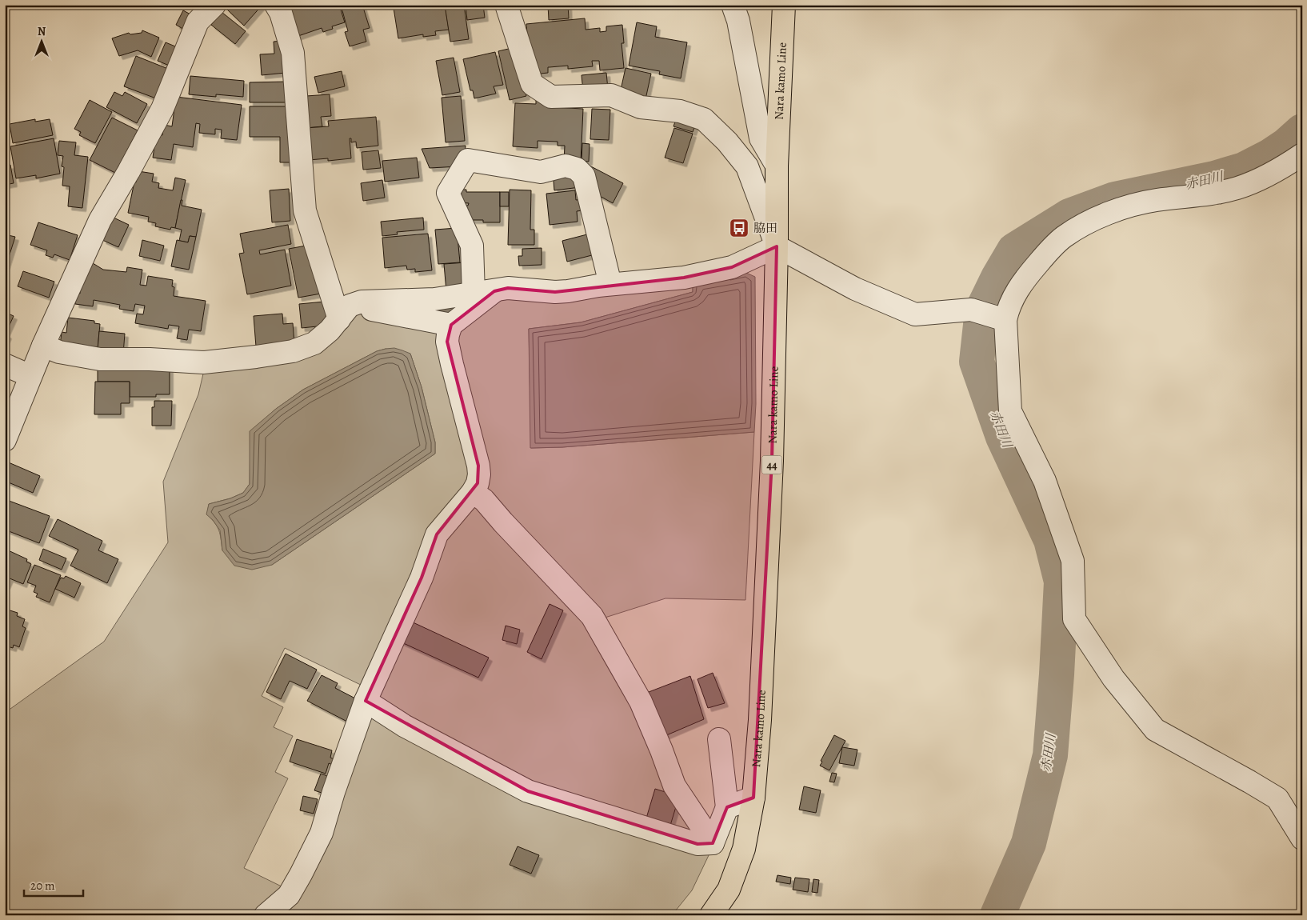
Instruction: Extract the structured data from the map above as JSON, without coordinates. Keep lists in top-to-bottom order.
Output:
{
  "streets": {
    "main road": ["Nara kamo Line", "44"]
  },
  "water": ["赤田川"],
  "places": {
    "bus stop": ["脇田"]
  },
  "scale_bar": "20 m",
  "north": "top"
}
